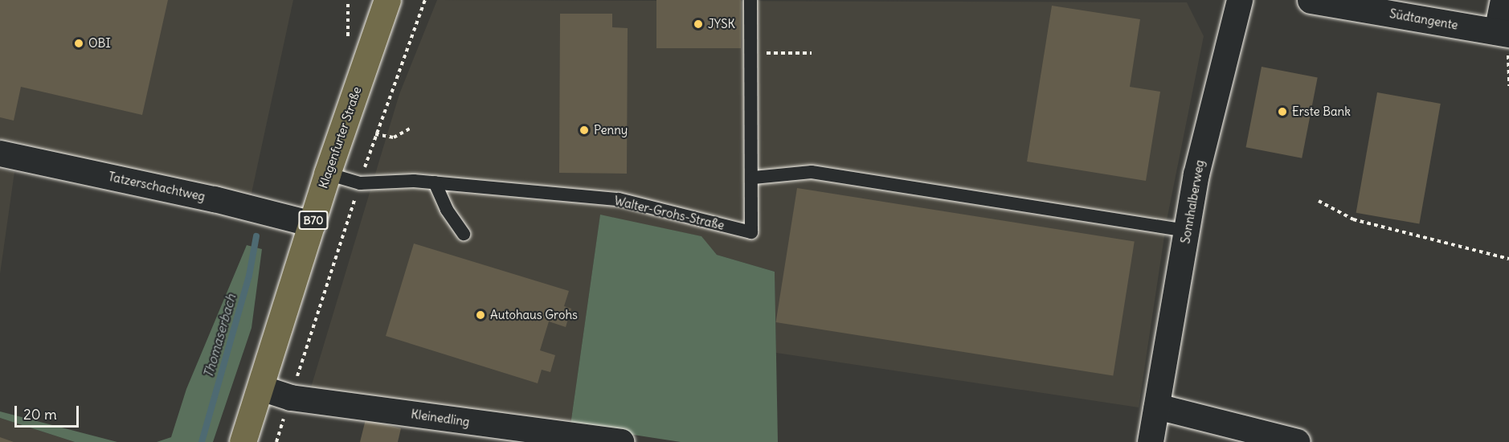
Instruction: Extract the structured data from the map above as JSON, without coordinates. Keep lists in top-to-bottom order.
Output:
{
  "streets": {
    "main road": ["Südtangente", "Klagenfurter Straße", "B70"],
    "street": ["Tatzerschachtweg", "Sonnhalberweg", "Kleinedling"],
    "lane": ["Walter-Grohs-Straße"]
  },
  "crossings": [
    ["Klagenfurter Straße", "Tatzerschachtweg"],
    ["Klagenfurter Straße", "Walter-Grohs-Straße"],
    ["Klagenfurter Straße", "Kleinedling"]
  ],
  "water": ["Thomaserbach"],
  "places": [
    "JYSK",
    "OBI",
    "Erste Bank",
    "Penny",
    "Autohaus Grohs"
  ],
  "scale_bar": "20 m"
}
